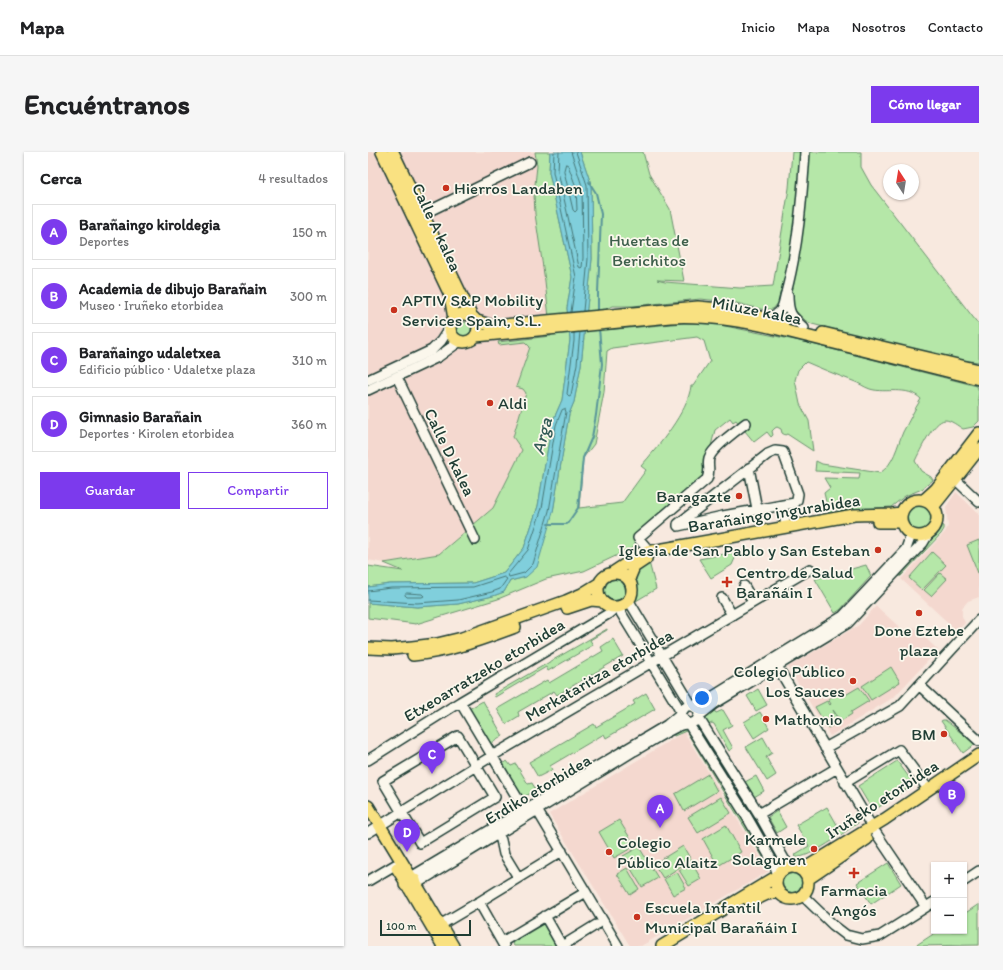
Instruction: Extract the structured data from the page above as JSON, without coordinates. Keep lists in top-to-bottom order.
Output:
{
  "streets": {
    "main road": [
      "Calle A kalea",
      "Miluze kalea",
      "Barañaingo ingurabidea",
      "Iruñeko etorbidea"
    ],
    "street": [
      "Calle D kalea",
      "Etxeoarratzeko etorbidea",
      "Merkataritza etorbidea",
      "Erdiko etorbidea"
    ]
  },
  "crossings": [
    ["Calle A kalea", "Miluze kalea"],
    ["Barañaingo ingurabidea", "Etxeoarratzeko etorbidea"]
  ],
  "water": ["Arga"],
  "parks": ["Huertas de Berichitos"],
  "places": {
    "other": [
      "Hierros Landaben",
      "APTIV S&P Mobility Services Spain, S.L.",
      "Aldi",
      "Baragazte",
      "Iglesia de San Pablo y San Esteban",
      "Done Eztebe plaza",
      "Colegio Público Los Sauces",
      "Mathonio",
      "BM",
      "Karmele Solaguren",
      "Colegio Público Alaitz",
      "Escuela Infantil Municipal Barañáin I"
    ],
    "health": ["Centro de Salud Barañáin I", "Farmacia Angós"]
  },
  "scale_bar": "100 m",
  "north": "top",
  "page": {
    "header": "Mapa",
    "nav": [
      "Inicio",
      "Mapa",
      "Nosotros",
      "Contacto"
    ],
    "buttons": [
      "Cómo llegar",
      ["Guardar", "Compartir"]
    ],
    "title": "Encuéntranos",
    "heading": ["Cerca", "4 resultados"],
    "list": [
      {
        "mark": "A",
        "name": "Barañaingo kiroldegia",
        "note": "Deportes",
        "value": "150 m"
      },
      {
        "mark": "B",
        "name": "Academia de dibujo Barañain",
        "note": "Museo · Iruñeko etorbidea",
        "value": "300 m"
      },
      {
        "mark": "C",
        "name": "Barañaingo udaletxea",
        "note": "Edificio público · Udaletxe plaza",
        "value": "310 m"
      },
      {
        "mark": "D",
        "name": "Gimnasio Barañain",
        "note": "Deportes · Kirolen etorbidea",
        "value": "360 m"
      }
    ],
    "pins": [
      "C",
      "B",
      "A",
      "D"
    ],
    "map_buttons": ["+", "−"],
    "scale": "100 m"
  }
}
